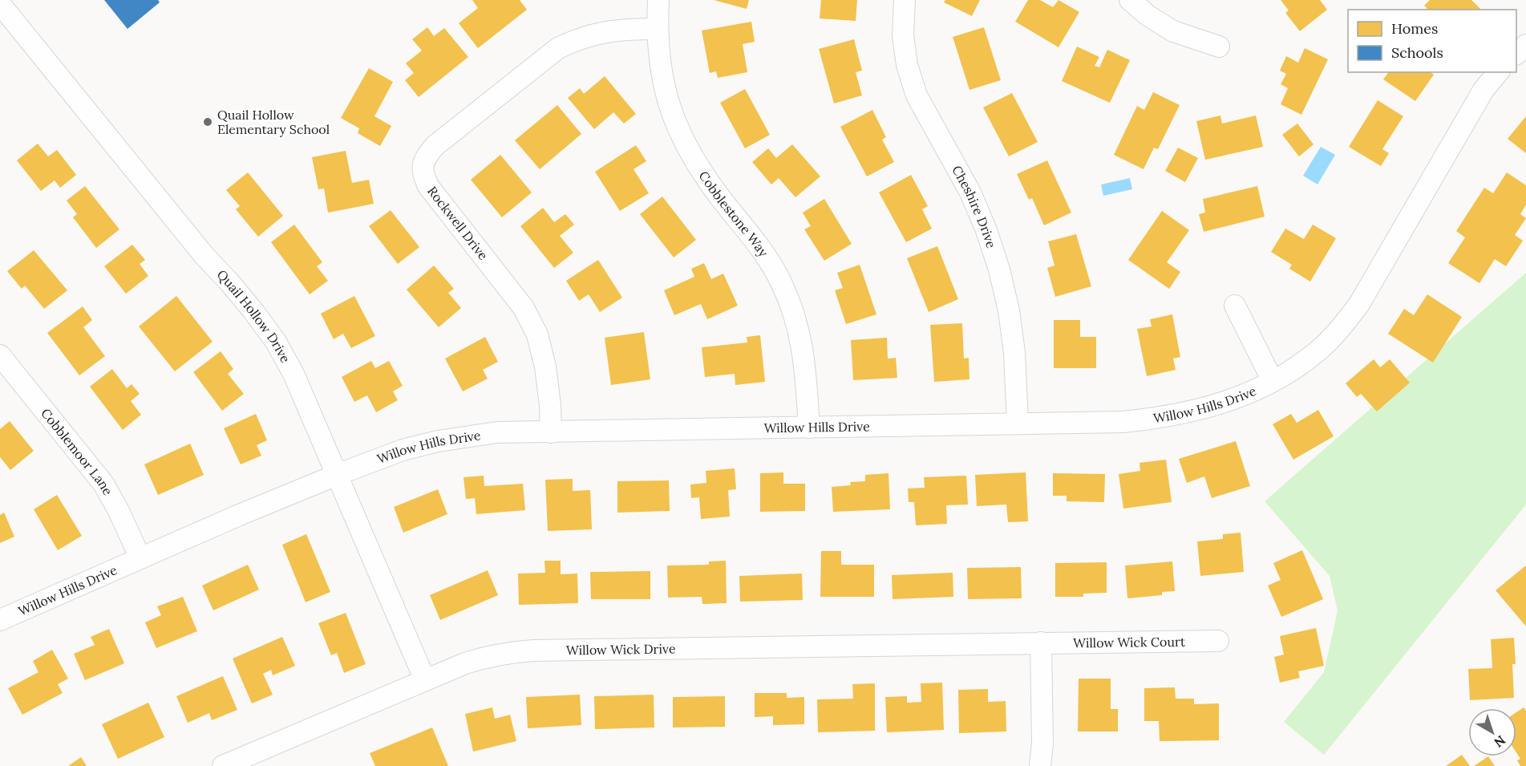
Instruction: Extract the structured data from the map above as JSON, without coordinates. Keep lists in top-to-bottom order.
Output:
{
  "streets": {
    "street": [
      "Cheshire Drive",
      "Cobblestone Way",
      "Rockwell Drive",
      "Quail Hollow Drive",
      "Willow Hills Drive",
      "Cobblemoor Lane",
      "Willow Wick Court",
      "Willow Wick Drive"
    ]
  },
  "crossings": [
    ["Cheshire Drive", "Willow Hills Drive"],
    ["Cobblestone Way", "Rockwell Drive"],
    ["Cobblestone Way", "Willow Hills Drive"],
    ["Rockwell Drive", "Willow Hills Drive"],
    ["Quail Hollow Drive", "Willow Hills Drive"],
    ["Quail Hollow Drive", "Willow Wick Drive"],
    ["Willow Hills Drive", "Cobblemoor Lane"],
    ["Willow Wick Court", "Willow Wick Drive"]
  ],
  "places": ["Quail Hollow Elementary School"],
  "legend": ["Homes", "Schools"],
  "north": "bottom right"
}
